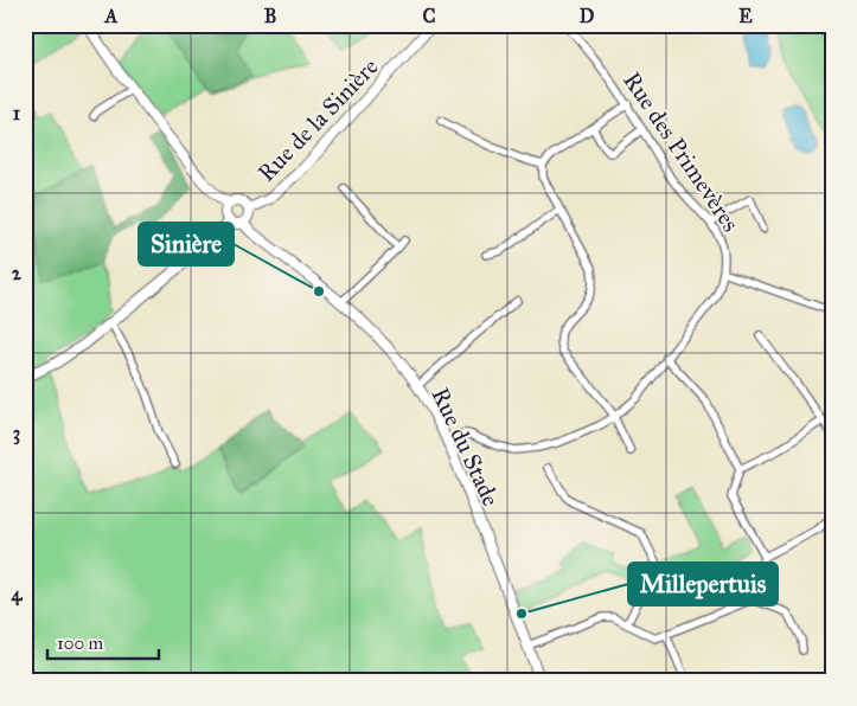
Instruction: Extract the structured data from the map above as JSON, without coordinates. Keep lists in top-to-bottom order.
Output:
{
  "streets": {
    "street": ["Rue de la Sinière", "Rue des Primevères", "Rue du Stade"]
  },
  "crossings": [
    ["Rue de la Sinière", "Rue du Stade"],
    ["Rue des Primevères", "Rue du Stade"]
  ],
  "places": ["Sinière", "Millepertuis"],
  "scale_bar": "100 m",
  "grid": {
    "columns": [
      "A",
      "B",
      "C",
      "D",
      "E"
    ],
    "rows": [
      "1",
      "2",
      "3",
      "4"
    ]
  }
}
